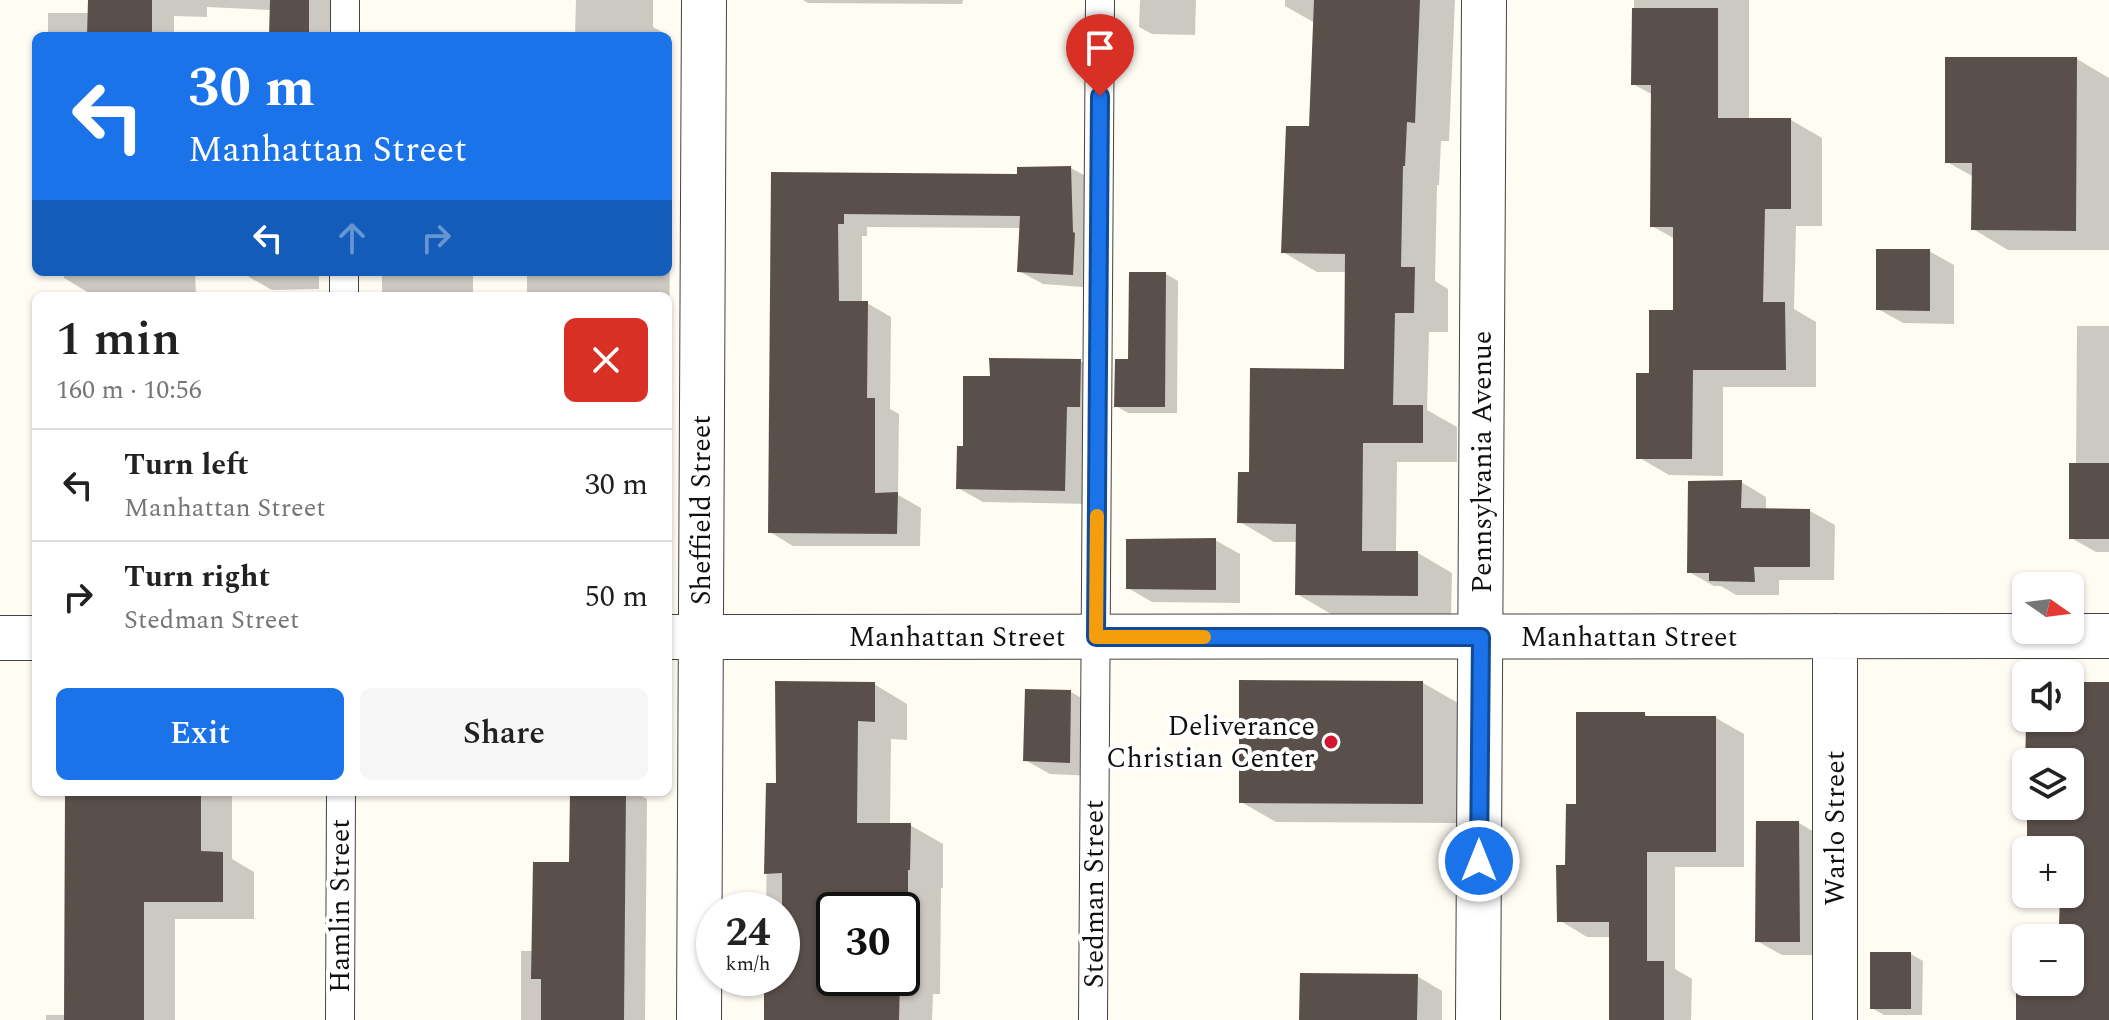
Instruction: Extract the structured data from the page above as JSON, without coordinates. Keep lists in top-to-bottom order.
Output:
{
  "streets": {
    "street": [
      "Pennsylvania Avenue",
      "Sheffield Street",
      "Manhattan Street",
      "Warlo Street"
    ],
    "lane": ["Stedman Street", "Hamlin Street"]
  },
  "crossings": [
    ["Pennsylvania Avenue", "Manhattan Street"],
    ["Sheffield Street", "Manhattan Street"],
    ["Manhattan Street", "Warlo Street"],
    ["Manhattan Street", "Stedman Street"]
  ],
  "places": ["Deliverance Christian Center"],
  "north": "right",
  "page": {
    "turn": ["30 m", "Manhattan Street"],
    "heading": ["1 min", "160 m · 10:56"],
    "list": [
      {
        "name": "Turn left",
        "note": "Manhattan Street",
        "value": "30 m"
      },
      {
        "name": "Turn right",
        "note": "Stedman Street",
        "value": "50 m"
      }
    ],
    "map_buttons": ["+", "−"],
    "buttons": ["Exit", "Share"],
    "speed": "24 km/h",
    "limit": "30"
  }
}
